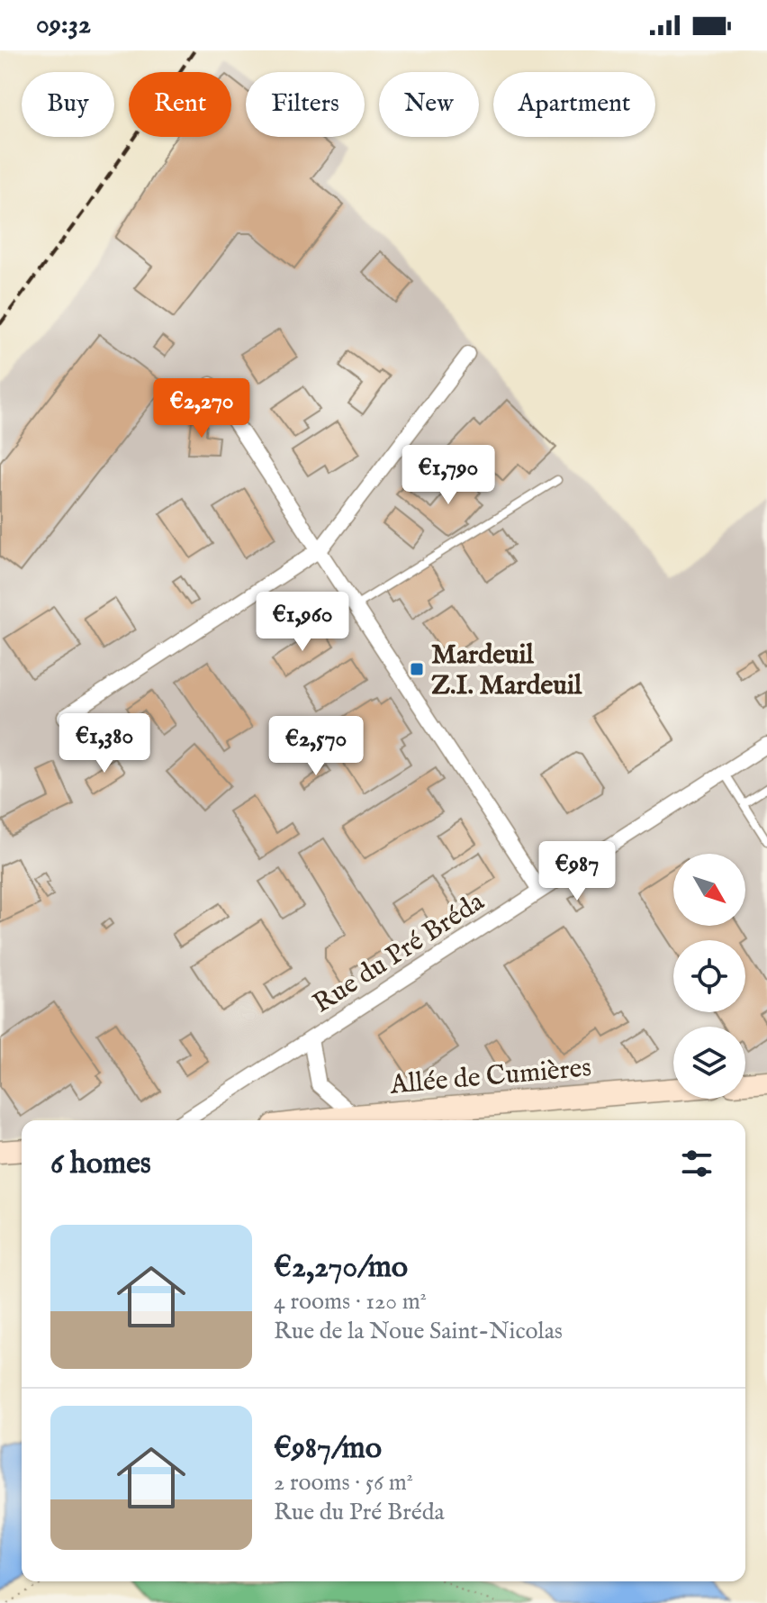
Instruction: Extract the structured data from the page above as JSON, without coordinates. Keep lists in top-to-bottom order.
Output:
{
  "streets": {
    "main road": ["Allée de Cumières"],
    "street": ["Rue du Pré Bréda"]
  },
  "crossings": [
    ["Rue du Pré Bréda", "Allée de Cumières"]
  ],
  "places": {
    "transit": ["Mardeuil Z.I. Mardeuil"]
  },
  "north": "bottom right",
  "page": {
    "status": "09:32",
    "chip": [
      "Buy",
      "Rent",
      "Filters",
      "New",
      "Apartment"
    ],
    "price": [
      "€2,270",
      "€1,790",
      "€1,960",
      "€1,380",
      "€2,570",
      "€987"
    ],
    "heading": "6 homes",
    "list": [
      {
        "name": "€2,270/mo",
        "note": "4 rooms · 120 m² · Rue de la Noue Saint-Nicolas"
      },
      {
        "name": "€987/mo",
        "note": "2 rooms · 56 m² · Rue du Pré Bréda"
      }
    ]
  }
}
